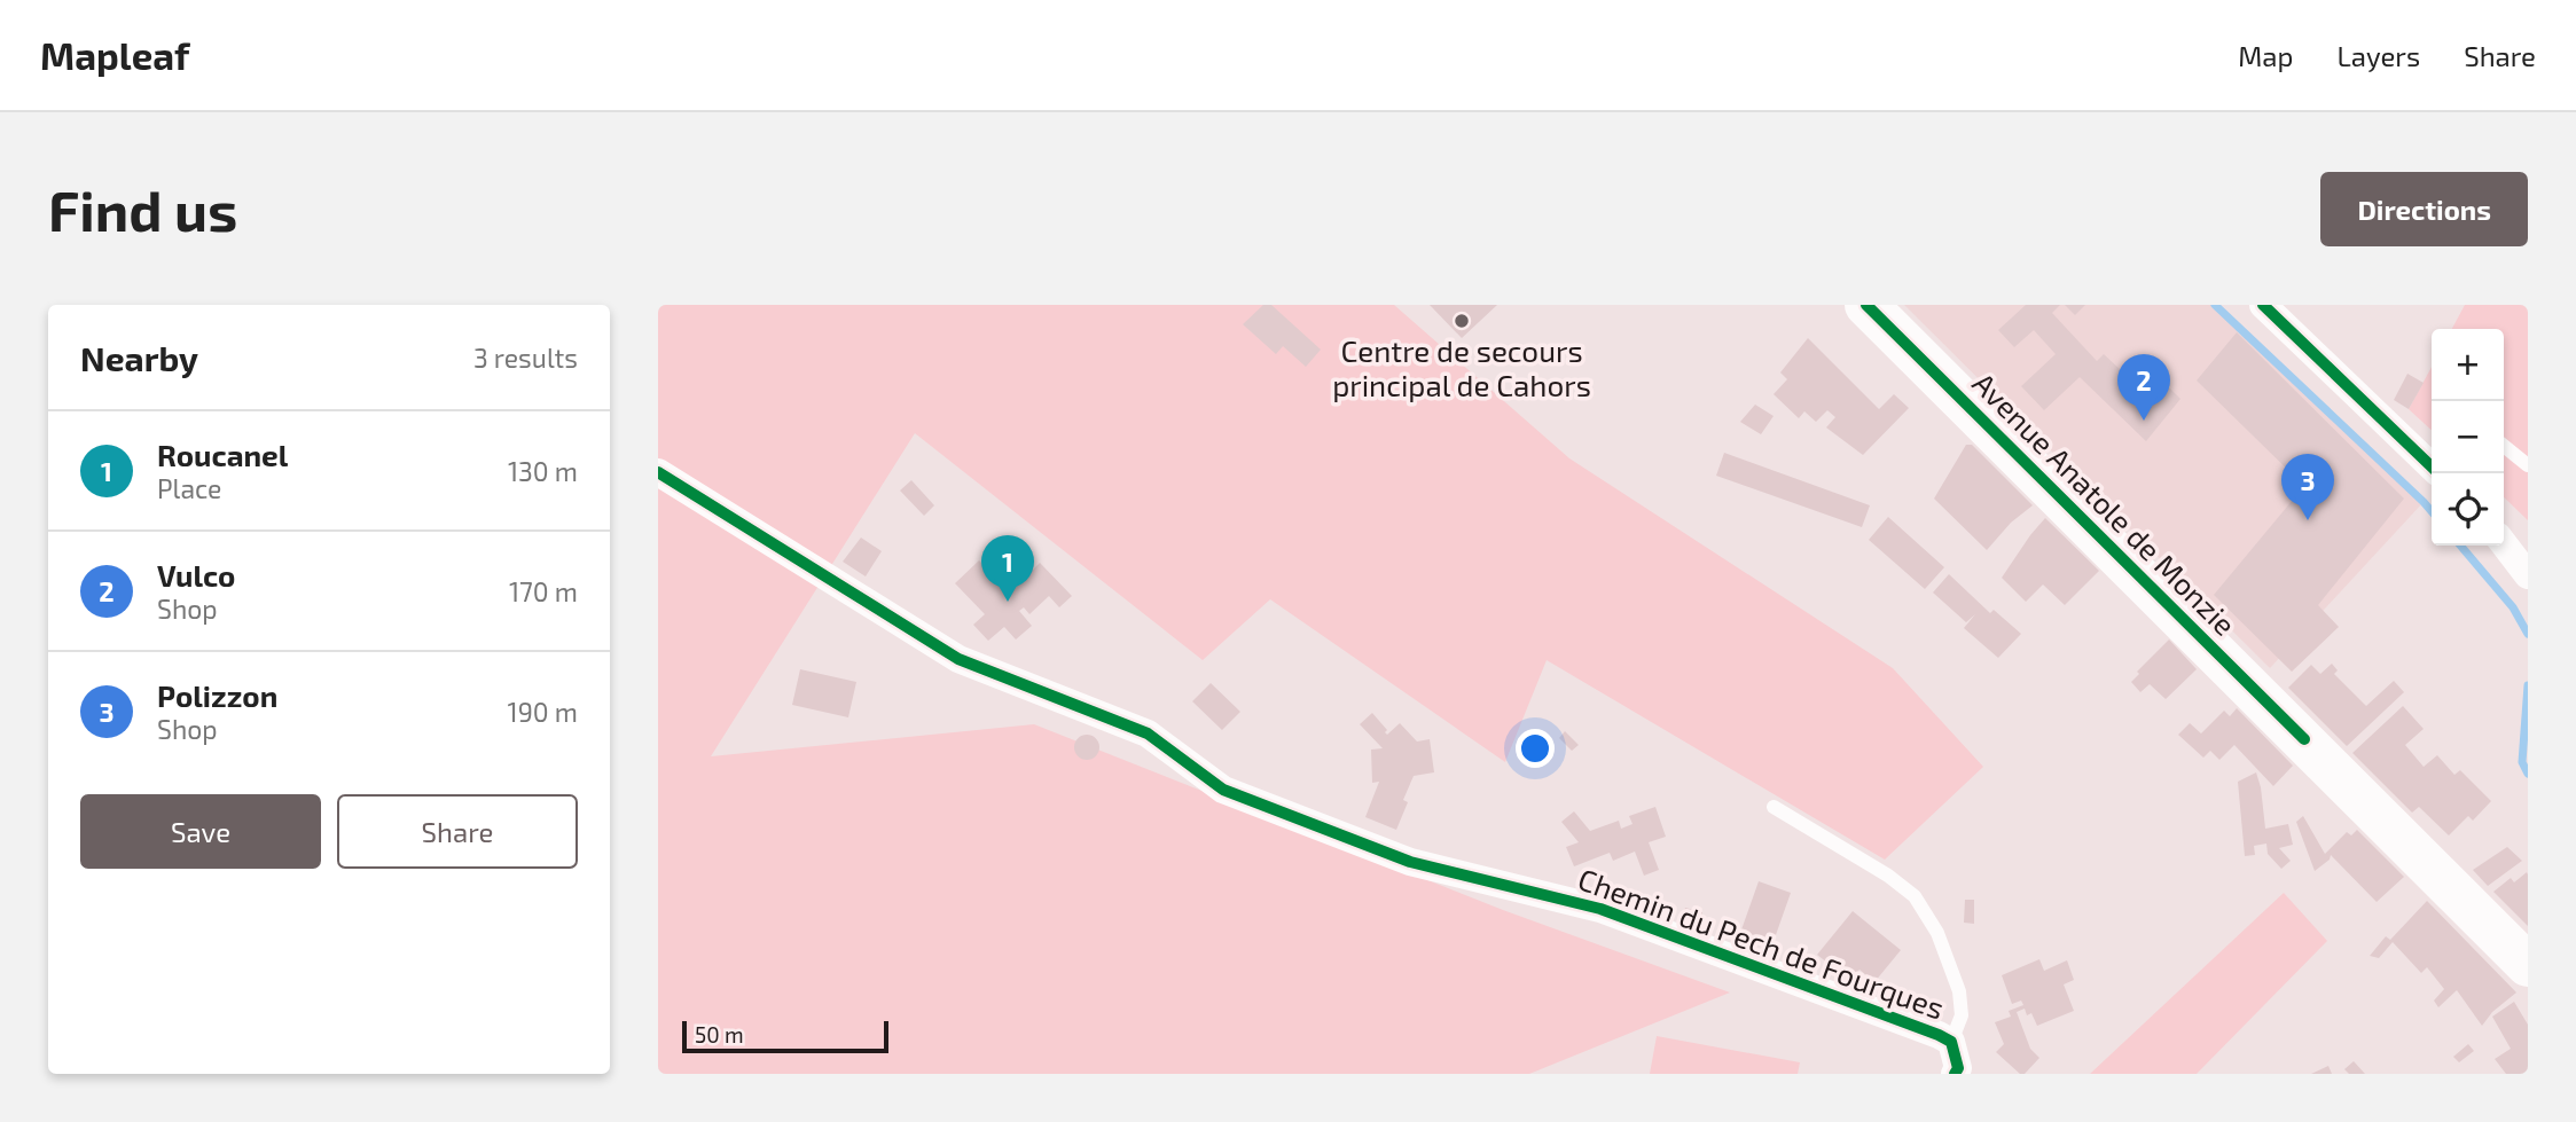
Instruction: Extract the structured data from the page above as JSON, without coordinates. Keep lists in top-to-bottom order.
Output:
{
  "streets": {
    "main road": ["Avenue Anatole de Monzie"],
    "street": ["Chemin du Pech de Fourques"]
  },
  "places": ["Centre de secours principal de Cahors"],
  "scale_bar": "50 m",
  "page": {
    "header": "Mapleaf",
    "nav": ["Map", "Layers", "Share"],
    "buttons": [
      "Directions",
      ["Save", "Share"]
    ],
    "title": "Find us",
    "heading": ["Nearby", "3 results"],
    "map_buttons": ["+", "−"],
    "pins": ["2", "3", "1"],
    "list": [
      {
        "mark": "1",
        "name": "Roucanel",
        "note": "Place",
        "value": "130 m"
      },
      {
        "mark": "2",
        "name": "Vulco",
        "note": "Shop",
        "value": "170 m"
      },
      {
        "mark": "3",
        "name": "Polizzon",
        "note": "Shop",
        "value": "190 m"
      }
    ],
    "scale": "50 m"
  }
}
